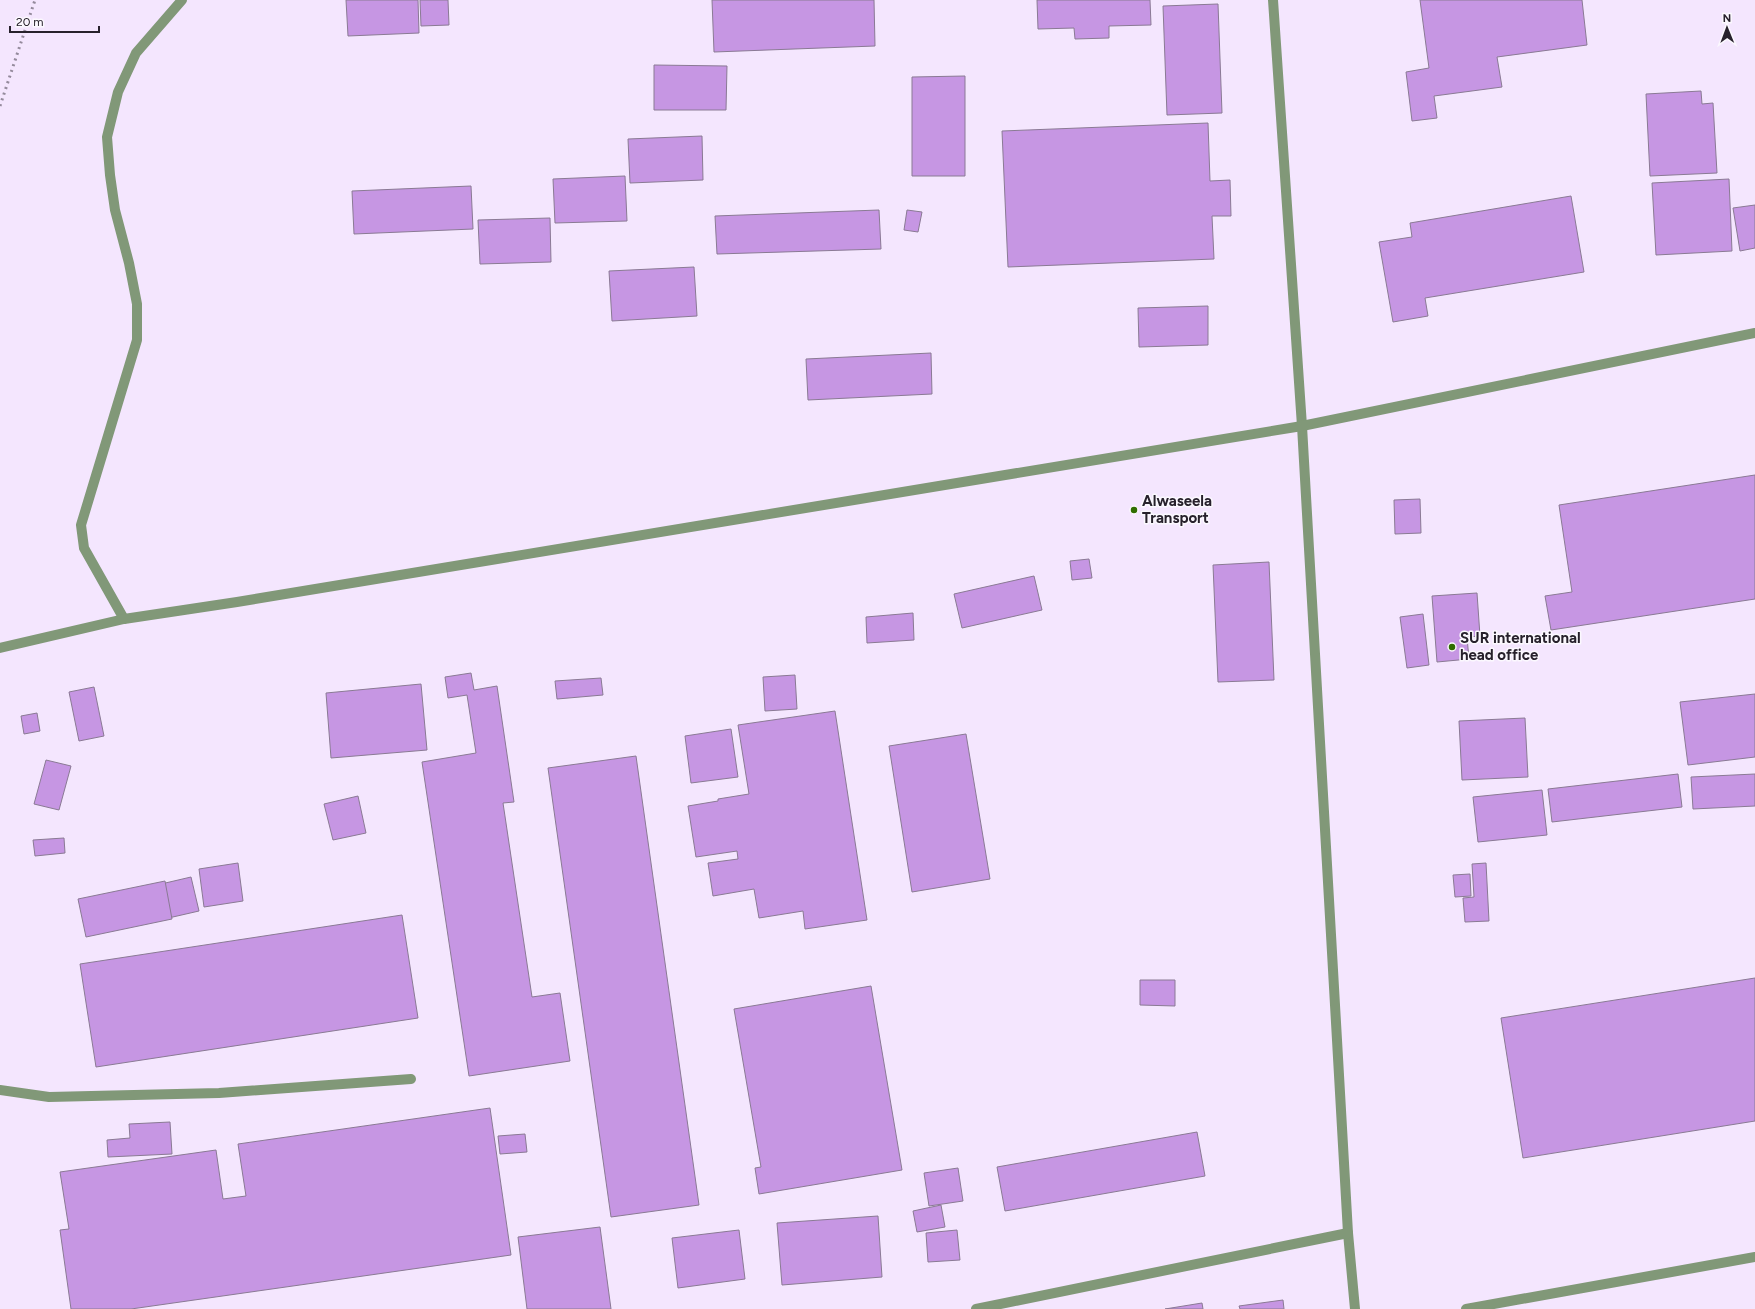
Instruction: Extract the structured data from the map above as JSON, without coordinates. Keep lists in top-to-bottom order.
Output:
{
  "places": ["Alwaseela Transport", "SUR international head office"],
  "scale_bar": "20 m",
  "north": "top"
}
